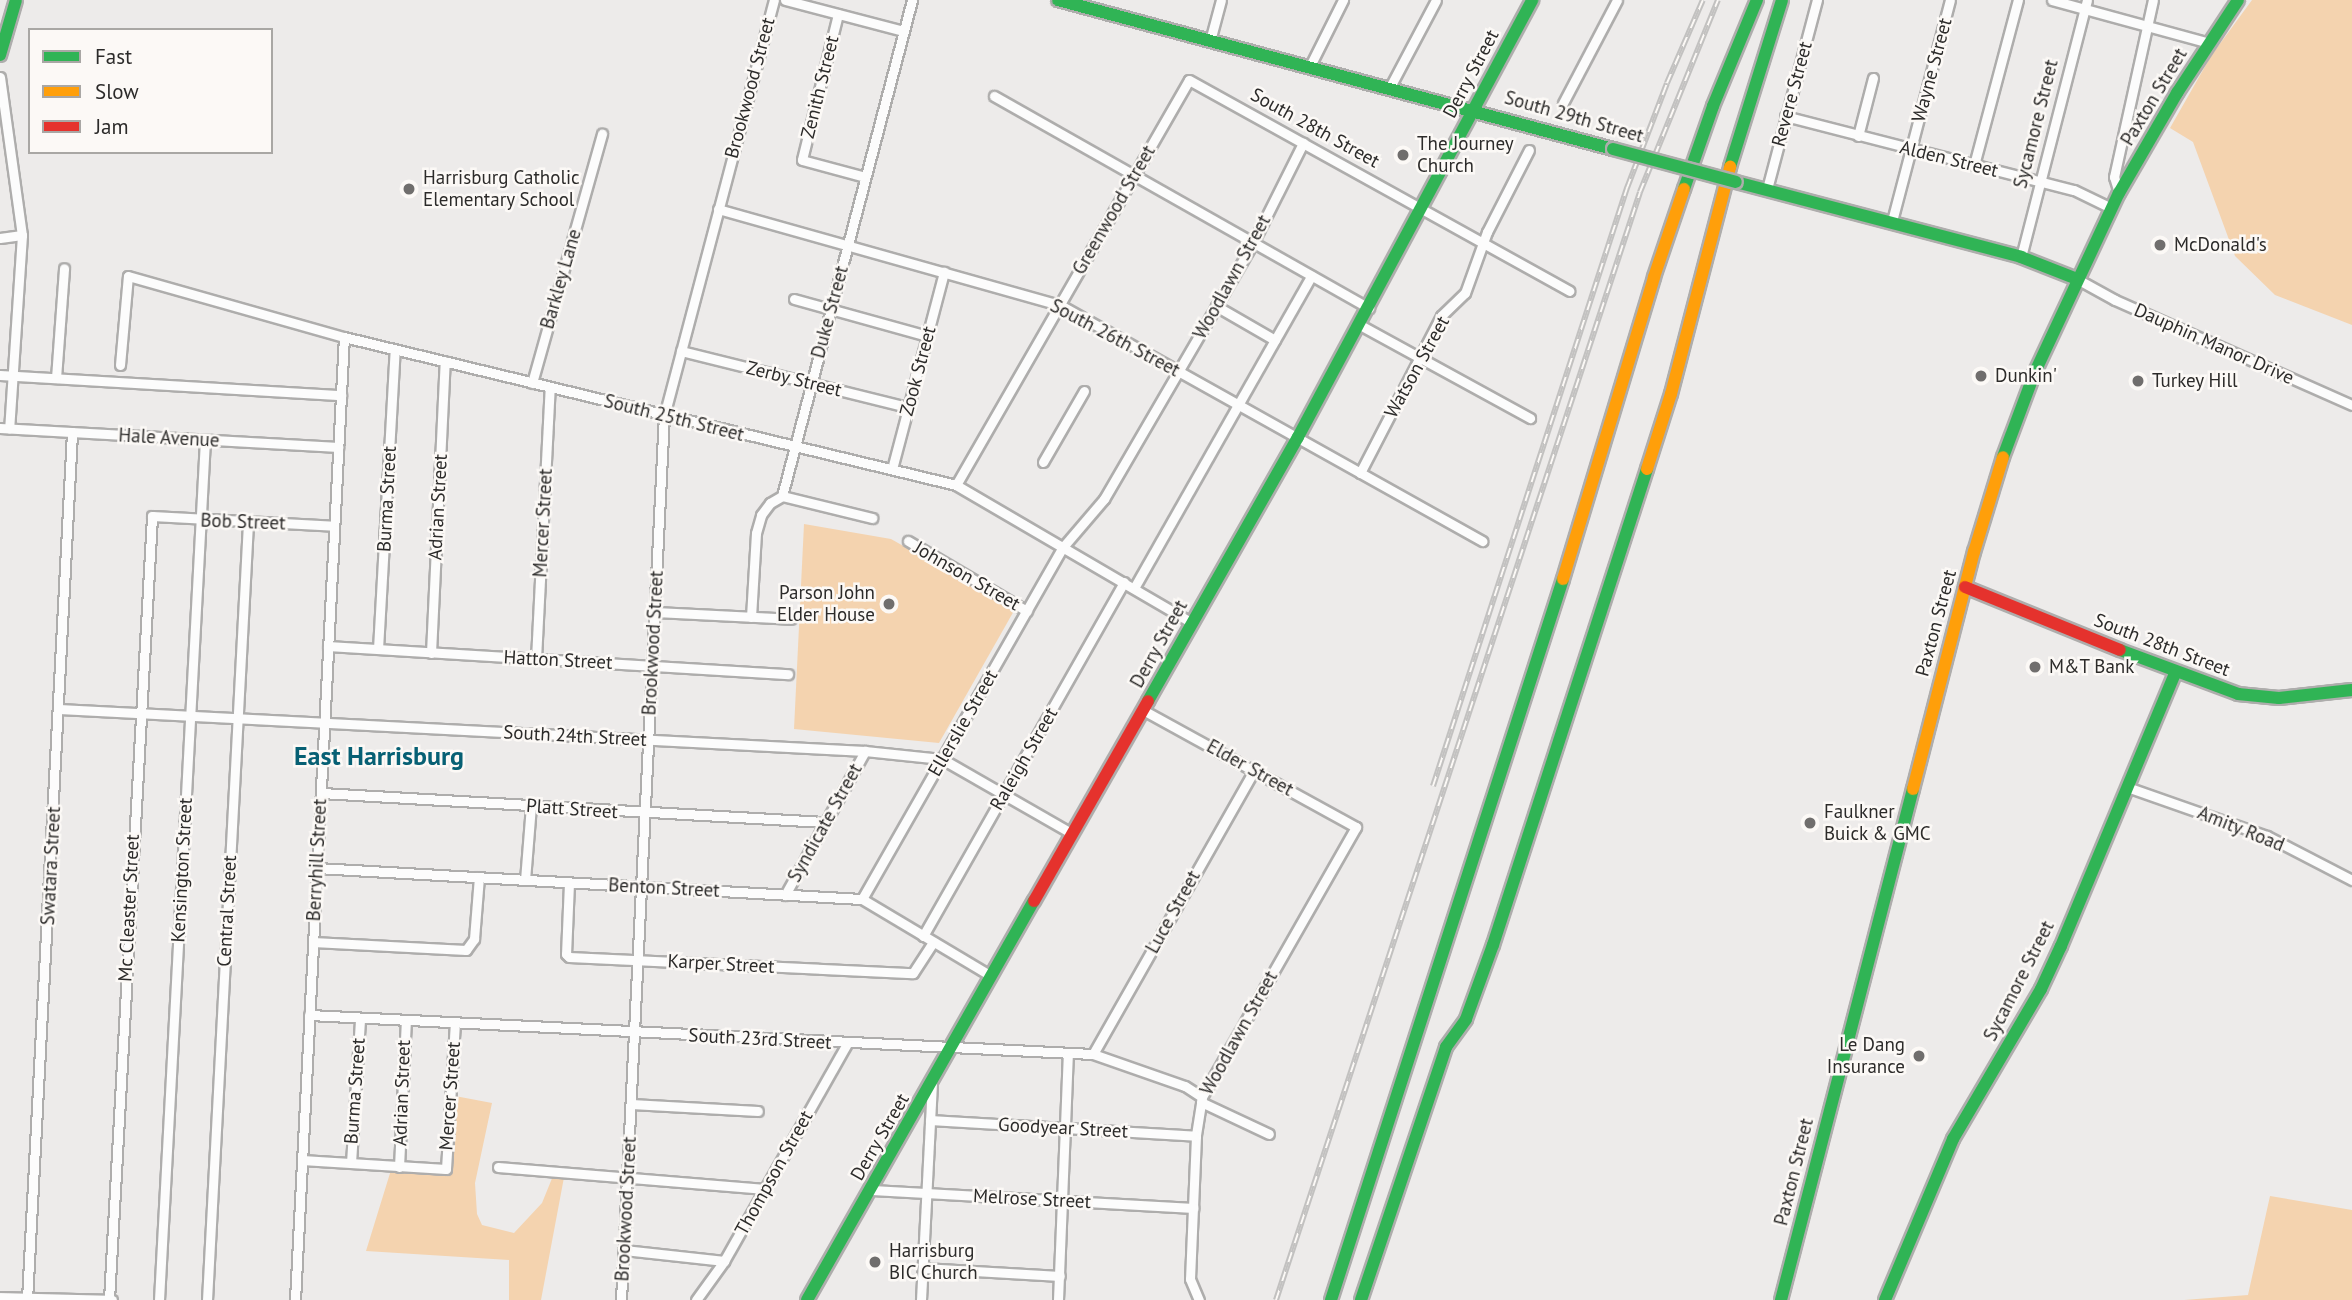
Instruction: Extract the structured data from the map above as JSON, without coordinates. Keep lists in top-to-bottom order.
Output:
{
  "streets": {
    "main road": [
      "Derry Street",
      "Paxton Street",
      "South 29th Street",
      "Sycamore Street",
      "South 28th Street"
    ],
    "street": [
      "Wayne Street",
      "Zenith Street",
      "Brookwood Street",
      "Revere Street",
      "Alden Street",
      "Greenwood Street",
      "Woodlawn Street",
      "Barkley Lane",
      "Duke Street",
      "South 26th Street",
      "Dauphin Manor Drive",
      "Watson Street",
      "Zook Street",
      "Zerby Street",
      "South 25th Street",
      "Hale Avenue",
      "Burma Street",
      "Adrian Street",
      "Bob Street",
      "Mercer Street",
      "Johnson Street",
      "Hatton Street",
      "Ellerslie Street",
      "South 24th Street",
      "Raleigh Street",
      "Elder Street",
      "Platt Street",
      "Syndicate Street",
      "Amity Road",
      "Berryhill Street",
      "Swatara Street",
      "Kensington Street",
      "Benton Street",
      "Mc Cleaster Street",
      "Central Street",
      "Luce Street",
      "Karper Street",
      "South 23rd Street",
      "Goodyear Street",
      "Thompson Street",
      "Melrose Street"
    ]
  },
  "crossings": [
    ["Wayne Street", "South 29th Street"],
    ["Wayne Street", "Alden Street"],
    ["Derry Street", "South 29th Street"],
    ["Derry Street", "South 28th Street"],
    ["Derry Street", "South 26th Street"],
    ["Derry Street", "South 25th Street"],
    ["Derry Street", "South 24th Street"],
    ["Derry Street", "Elder Street"],
    ["Derry Street", "Benton Street"],
    ["Derry Street", "South 23rd Street"],
    ["Derry Street", "Melrose Street"],
    ["Zenith Street", "Duke Street"],
    ["Brookwood Street", "South 26th Street"],
    ["Brookwood Street", "Zerby Street"],
    ["Brookwood Street", "South 25th Street"],
    ["Brookwood Street", "Hatton Street"],
    ["Brookwood Street", "South 24th Street"],
    ["Brookwood Street", "Platt Street"],
    ["Brookwood Street", "Benton Street"],
    ["Brookwood Street", "Karper Street"],
    ["Brookwood Street", "South 23rd Street"],
    ["Revere Street", "South 29th Street"],
    ["Revere Street", "Alden Street"],
    ["Paxton Street", "South 29th Street"],
    ["Paxton Street", "South 28th Street"],
    ["Paxton Street", "Alden Street"],
    ["Paxton Street", "Dauphin Manor Drive"],
    ["South 29th Street", "Sycamore Street"],
    ["South 29th Street", "Dauphin Manor Drive"],
    ["Sycamore Street", "South 28th Street"],
    ["Sycamore Street", "Alden Street"],
    ["Sycamore Street", "Amity Road"],
    ["South 28th Street", "Greenwood Street"],
    ["South 28th Street", "Woodlawn Street"],
    ["South 28th Street", "Watson Street"],
    ["Greenwood Street", "South 26th Street"],
    ["Greenwood Street", "South 25th Street"],
    ["Woodlawn Street", "South 26th Street"],
    ["Woodlawn Street", "South 25th Street"],
    ["Woodlawn Street", "Ellerslie Street"],
    ["Woodlawn Street", "Elder Street"],
    ["Woodlawn Street", "South 23rd Street"],
    ["Woodlawn Street", "Goodyear Street"],
    ["Woodlawn Street", "Melrose Street"],
    ["Barkley Lane", "South 25th Street"],
    ["Duke Street", "South 26th Street"],
    ["Duke Street", "Zerby Street"],
    ["Duke Street", "South 25th Street"],
    ["South 26th Street", "Watson Street"],
    ["South 26th Street", "Zook Street"],
    ["Zook Street", "Zerby Street"],
    ["Zook Street", "South 25th Street"],
    ["South 25th Street", "Burma Street"],
    ["South 25th Street", "Adrian Street"],
    ["South 25th Street", "Mercer Street"],
    ["South 25th Street", "Ellerslie Street"],
    ["South 25th Street", "Raleigh Street"],
    ["South 25th Street", "Berryhill Street"],
    ["Hale Avenue", "Berryhill Street"],
    ["Hale Avenue", "Swatara Street"],
    ["Hale Avenue", "Kensington Street"],
    ["Burma Street", "Hatton Street"],
    ["Burma Street", "South 23rd Street"],
    ["Adrian Street", "Mercer Street"],
    ["Adrian Street", "Hatton Street"],
    ["Adrian Street", "South 23rd Street"],
    ["Bob Street", "Berryhill Street"],
    ["Bob Street", "Kensington Street"],
    ["Bob Street", "Mc Cleaster Street"],
    ["Bob Street", "Central Street"],
    ["Mercer Street", "Hatton Street"],
    ["Mercer Street", "South 23rd Street"],
    ["Johnson Street", "Ellerslie Street"],
    ["Hatton Street", "Berryhill Street"],
    ["Ellerslie Street", "South 24th Street"],
    ["Ellerslie Street", "Benton Street"],
    ["South 24th Street", "Raleigh Street"],
    ["South 24th Street", "Syndicate Street"],
    ["South 24th Street", "Berryhill Street"],
    ["South 24th Street", "Swatara Street"],
    ["South 24th Street", "Kensington Street"],
    ["South 24th Street", "Mc Cleaster Street"],
    ["South 24th Street", "Central Street"],
    ["Raleigh Street", "Benton Street"],
    ["Elder Street", "Luce Street"],
    ["Platt Street", "Syndicate Street"],
    ["Platt Street", "Berryhill Street"],
    ["Syndicate Street", "Benton Street"],
    ["Berryhill Street", "Benton Street"],
    ["Berryhill Street", "South 23rd Street"],
    ["Benton Street", "Karper Street"],
    ["Luce Street", "South 23rd Street"],
    ["South 23rd Street", "Thompson Street"]
  ],
  "districts": ["East Harrisburg"],
  "places": [
    "The Journey Church",
    "Harrisburg Catholic Elementary School",
    "McDonald's",
    "Dunkin'",
    "Turkey Hill",
    "Parson John Elder House",
    "M&T Bank",
    "Faulkner Buick & GMC",
    "Le Dang Insurance",
    "Harrisburg BIC Church"
  ],
  "legend": ["Fast", "Slow", "Jam"]
}
